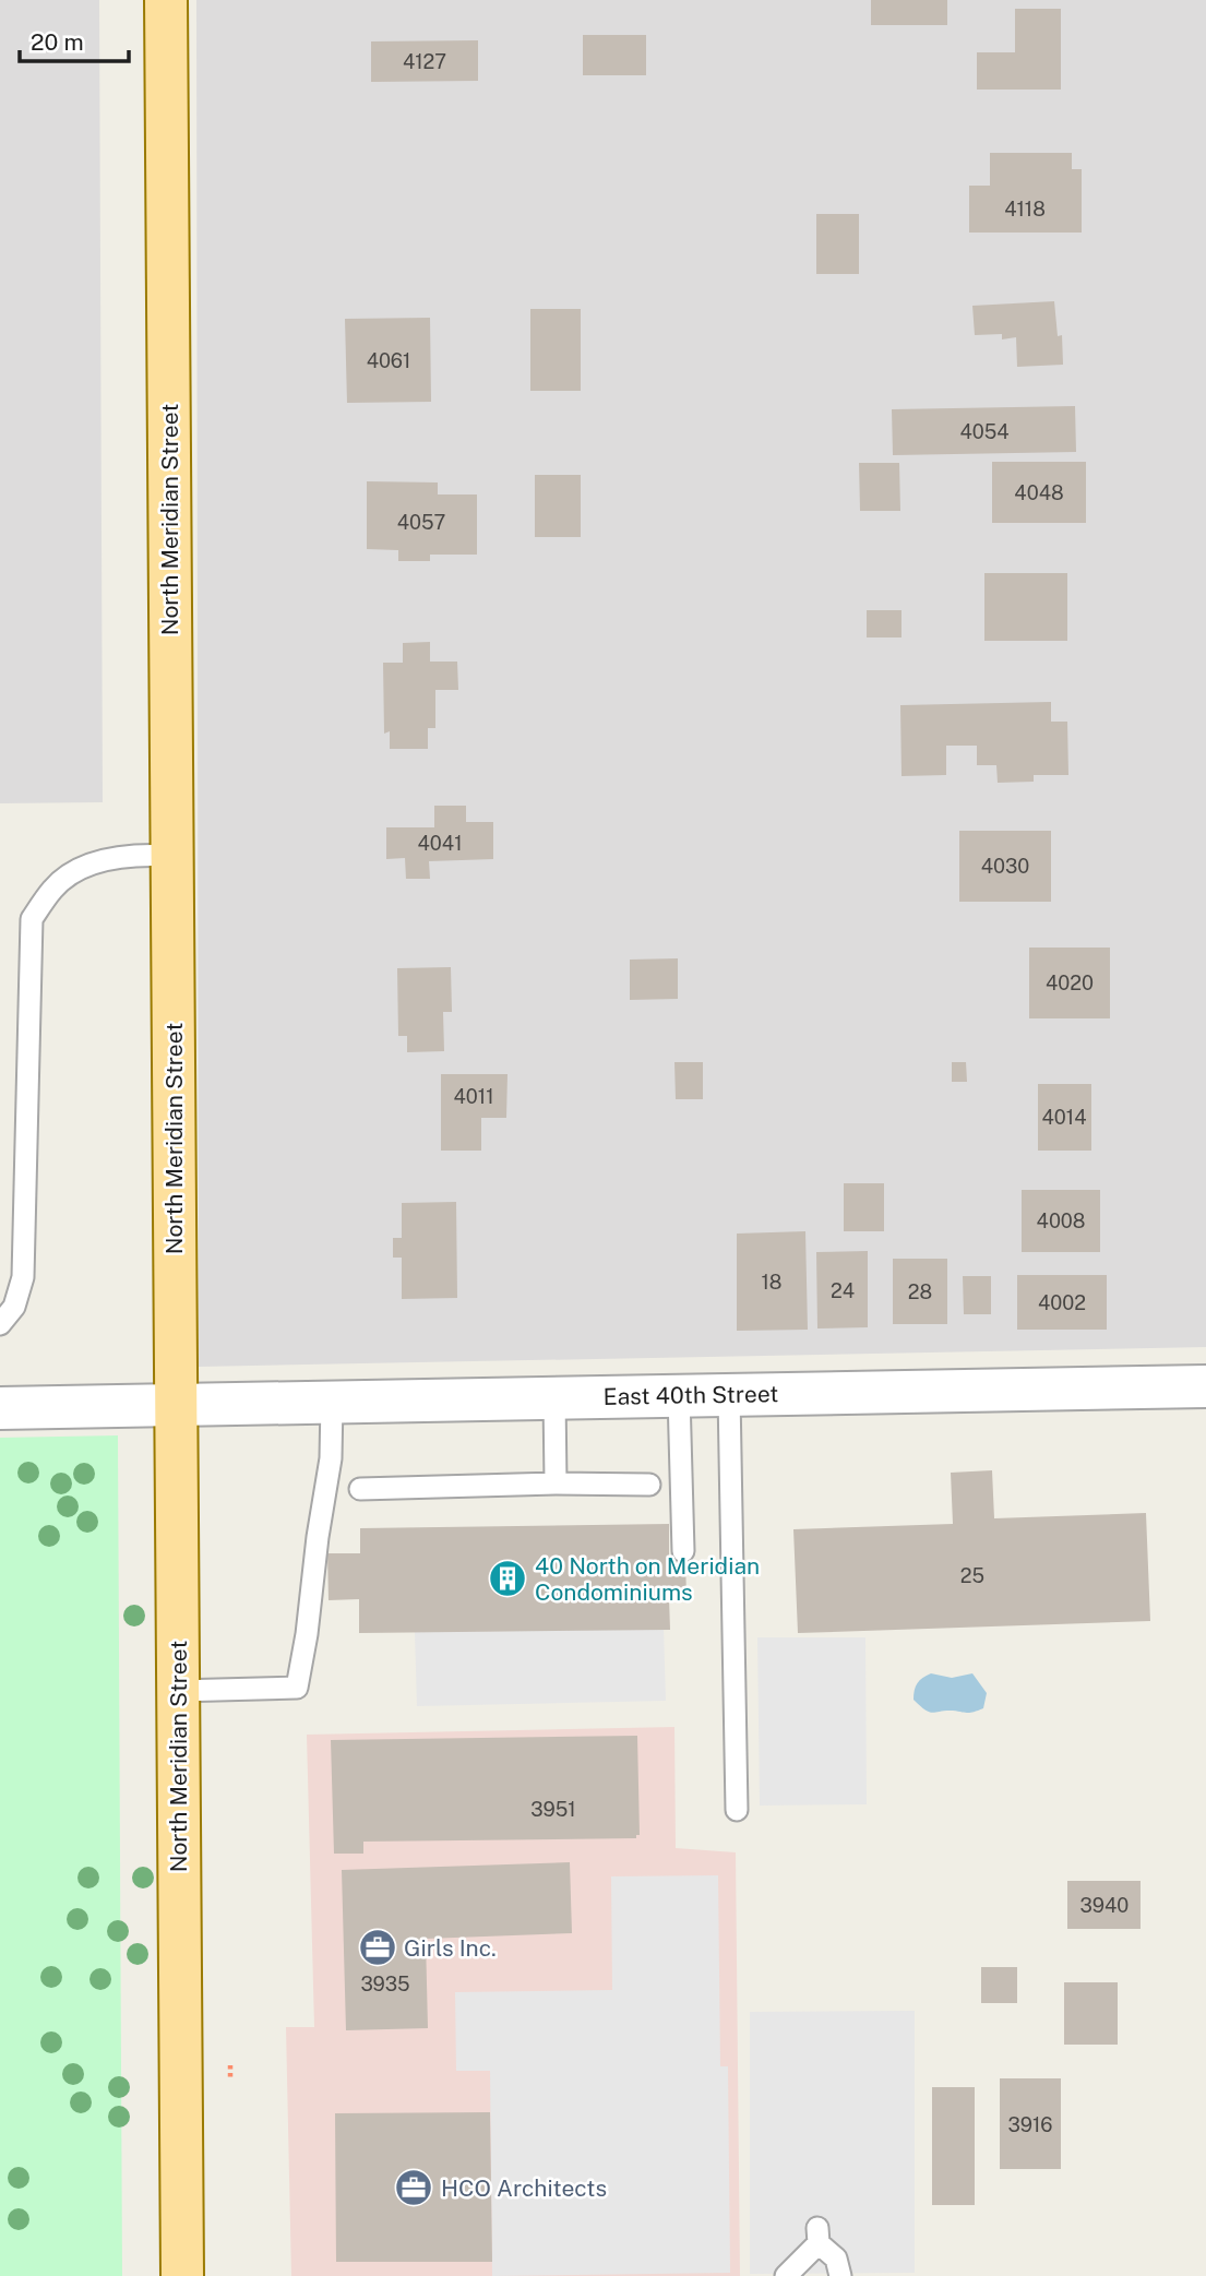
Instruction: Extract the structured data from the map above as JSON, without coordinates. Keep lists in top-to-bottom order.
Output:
{
  "streets": {
    "main road": ["North Meridian Street"],
    "street": ["East 40th Street"]
  },
  "crossings": [
    ["North Meridian Street", "East 40th Street"]
  ],
  "places": {
    "building": ["40 North on Meridian Condominiums"],
    "office": ["Girls Inc.", "HCO Architects"]
  },
  "house_numbers": [
    "4127",
    "4118",
    "4061",
    "4054",
    "4048",
    "4057",
    "4041",
    "4030",
    "4020",
    "4011",
    "4014",
    "4008",
    "18",
    "24",
    "28",
    "4002",
    "25",
    "3951",
    "3940",
    "3935",
    "3916"
  ],
  "scale_bar": "20 m"
}
